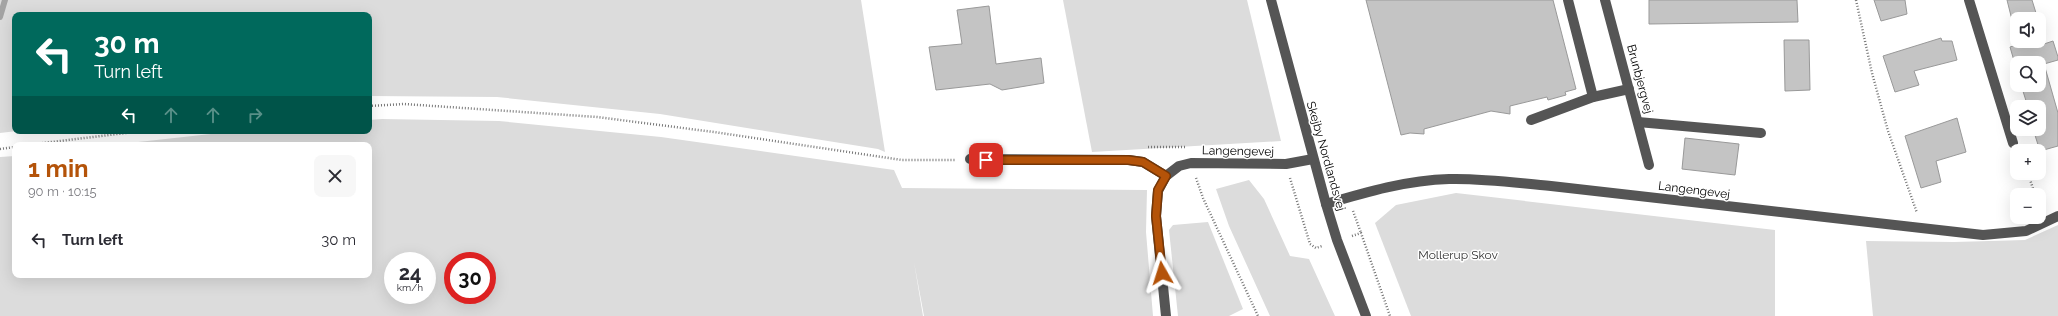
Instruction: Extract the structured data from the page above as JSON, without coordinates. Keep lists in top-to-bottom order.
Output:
{
  "streets": {
    "street": ["Brunbjergvej", "Langengevej", "Skejby Nordlandsvej"]
  },
  "crossings": [
    ["Langengevej", "Skejby Nordlandsvej"]
  ],
  "parks": ["Mollerup Skov"],
  "page": {
    "map_buttons": ["+", "−"],
    "turn": ["30 m", "Turn left"],
    "heading": ["1 min", "90 m · 10:15"],
    "list": [
      {
        "name": "Turn left",
        "value": "30 m"
      }
    ],
    "speed": "24 km/h",
    "limit": "30"
  }
}
